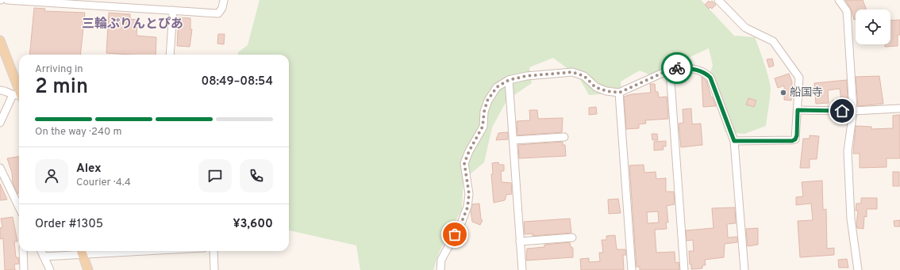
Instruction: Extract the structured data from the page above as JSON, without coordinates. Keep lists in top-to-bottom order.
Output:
{
  "districts": ["三輪ぷりんとぴあ"],
  "places": ["船国寺"],
  "page": {
    "heading": ["2 min", "Arriving in", "08:49–08:54"],
    "panel": [
      "Alex",
      "Courier · 4.4",
      "Order #1305",
      "¥3,600"
    ],
    "bar": "On the way · 240 m"
  }
}
